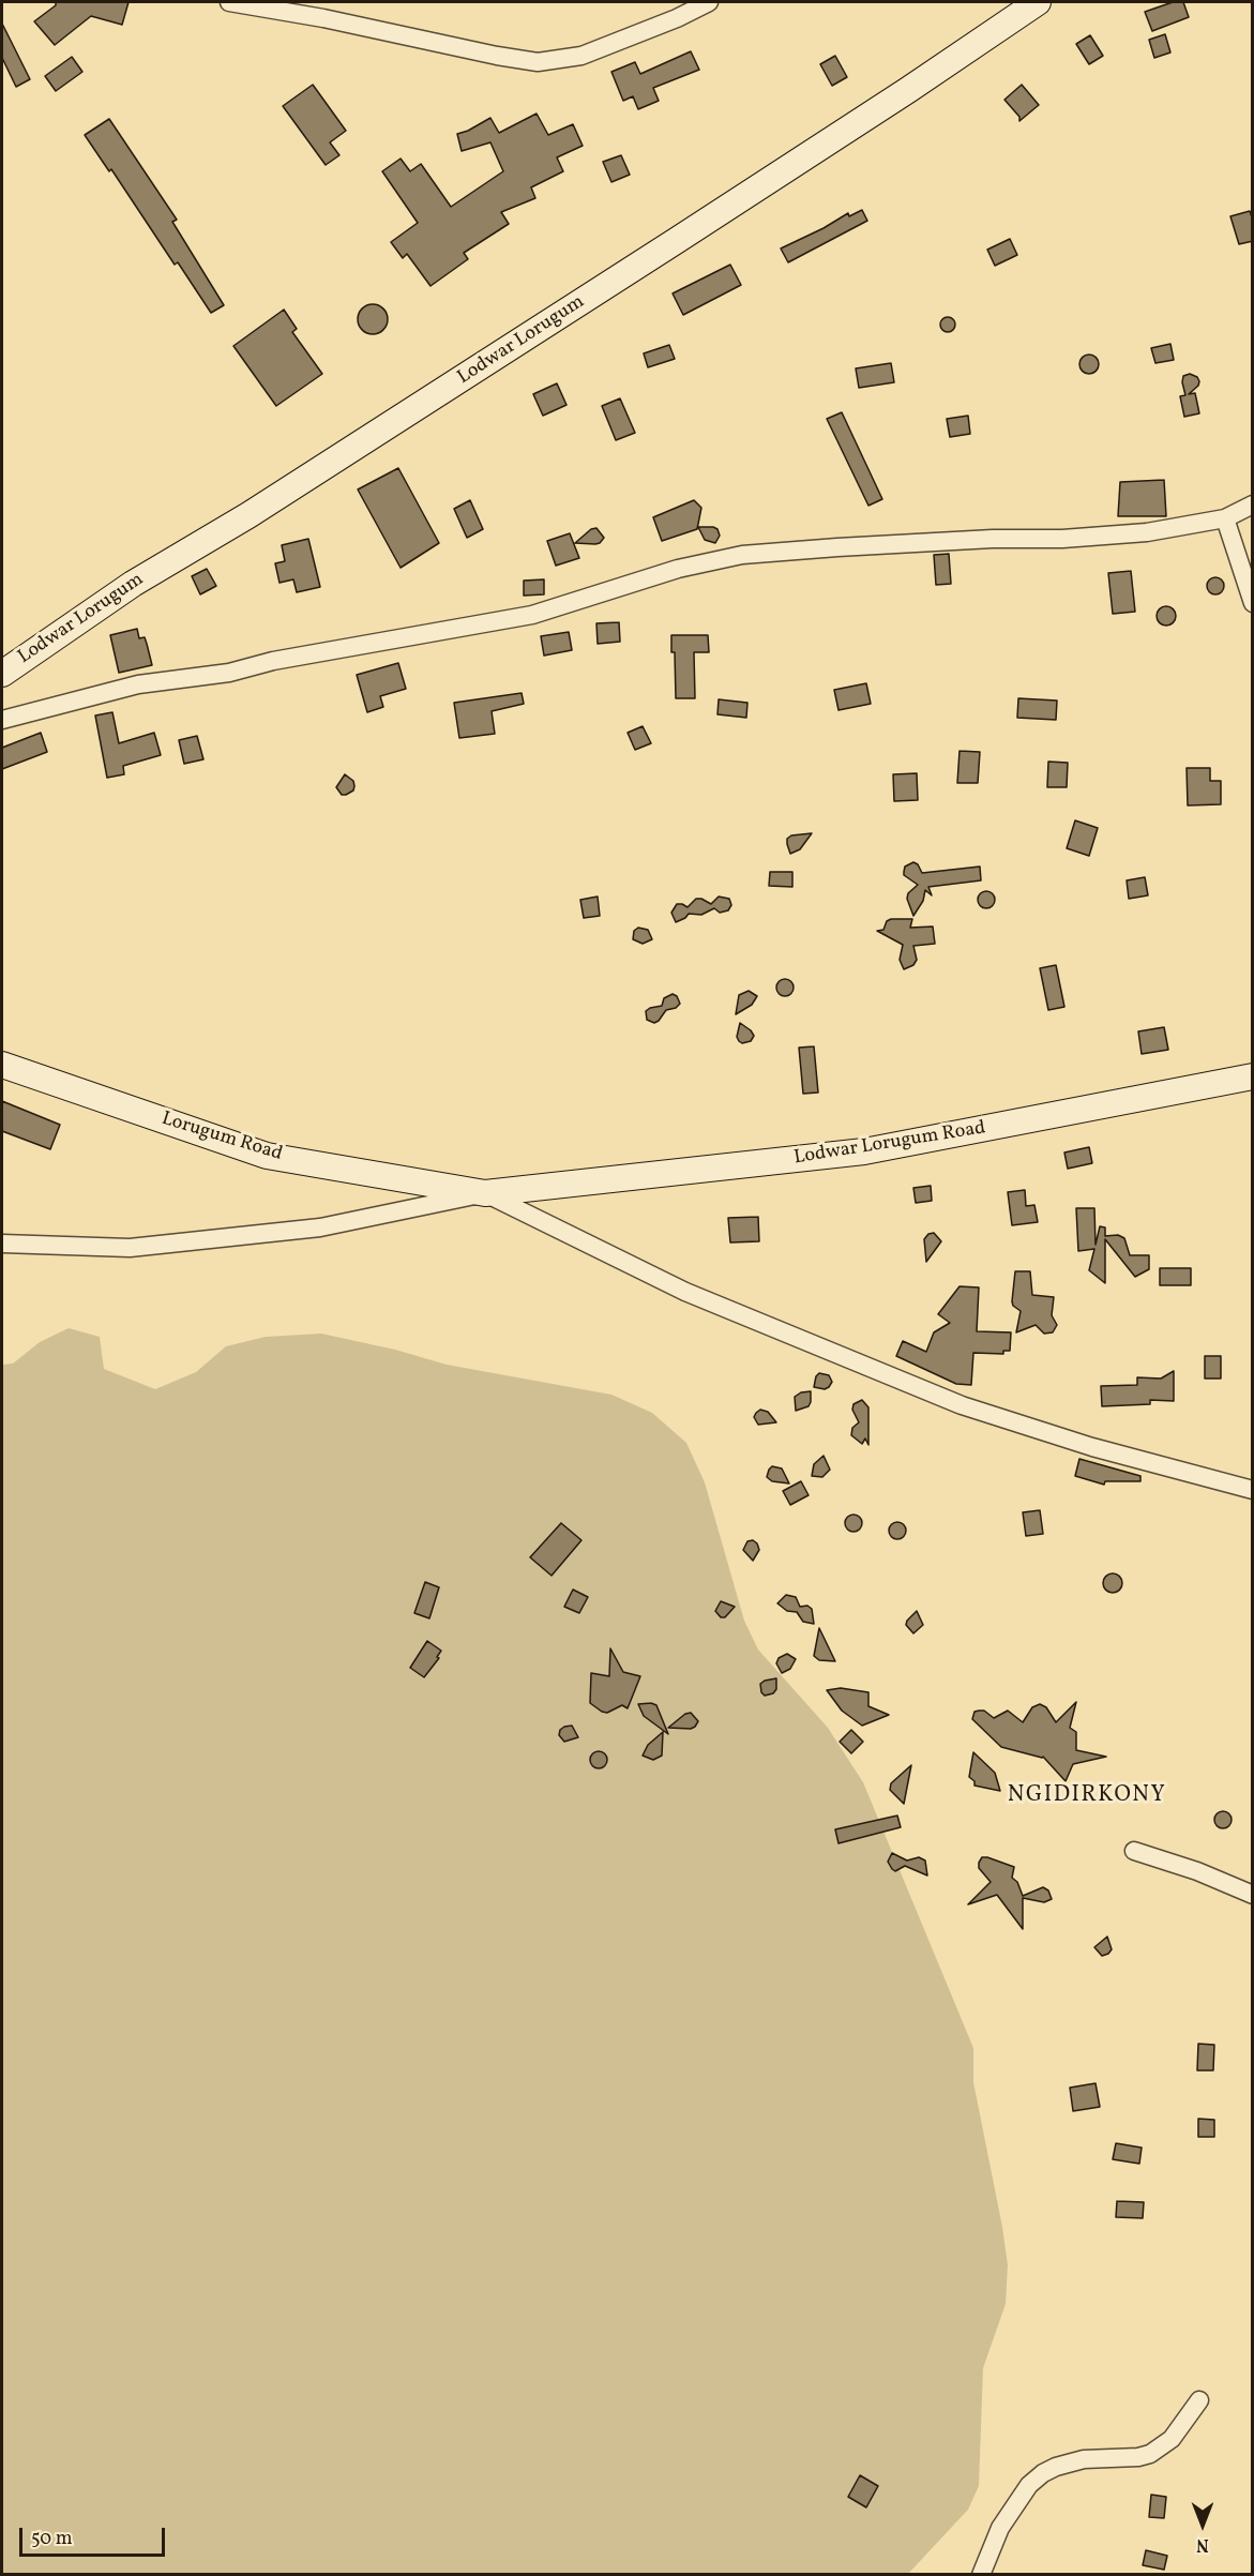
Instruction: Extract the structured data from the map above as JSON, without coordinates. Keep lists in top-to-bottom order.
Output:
{
  "streets": {
    "main road": ["Lodwar Lorugum", "Lorugum Road", "Lodwar Lorugum Road"]
  },
  "crossings": [
    ["Lorugum Road", "Lodwar Lorugum Road"]
  ],
  "districts": ["NGIDIRKONY"],
  "scale_bar": "50 m",
  "north": "bottom"
}
